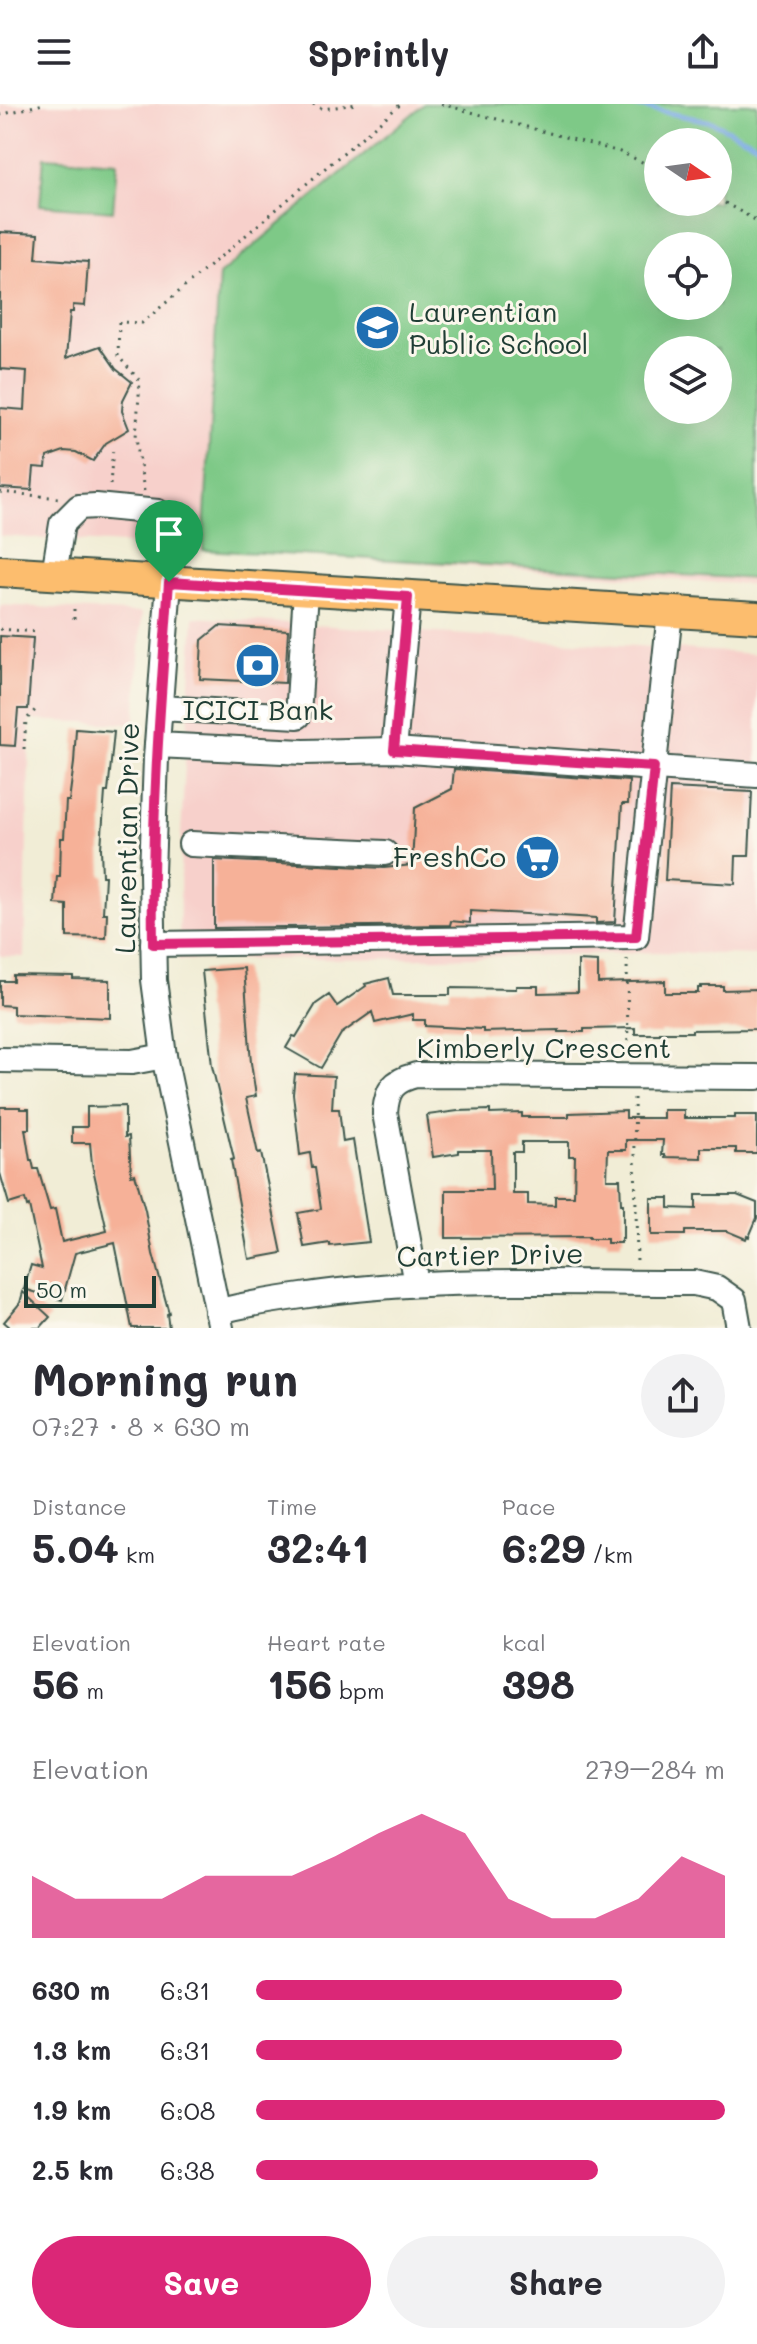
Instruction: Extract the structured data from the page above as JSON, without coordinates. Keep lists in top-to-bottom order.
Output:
{
  "streets": {
    "street": ["Laurentian Drive", "Kimberly Crescent", "Cartier Drive"]
  },
  "crossings": [
    ["Laurentian Drive", "Cartier Drive"],
    ["Kimberly Crescent", "Cartier Drive"]
  ],
  "places": {
    "school or university": ["Laurentian Public School"],
    "bank": ["ICICI Bank"],
    "supermarket": ["FreshCo"]
  },
  "scale_bar": "50 m",
  "north": "right",
  "page": {
    "header": "Sprintly",
    "scale": "50 m",
    "heading": ["Morning run", "07:27 · 8 × 630 m"],
    "stats": [
      ["Distance", "5.04 km"],
      ["Time", "32:41"],
      ["Pace", "6:29 /km"],
      ["Elevation", "56 m"],
      ["Heart rate", "156 bpm"],
      ["kcal", "398"]
    ],
    "chart": ["Elevation", "279–284 m"],
    "list": [
      {
        "name": "630 m",
        "note": "6:31"
      },
      {
        "name": "1.3 km",
        "note": "6:31"
      },
      {
        "name": "1.9 km",
        "note": "6:08"
      },
      {
        "name": "2.5 km",
        "note": "6:38"
      }
    ],
    "buttons": ["Save", "Share"]
  }
}
